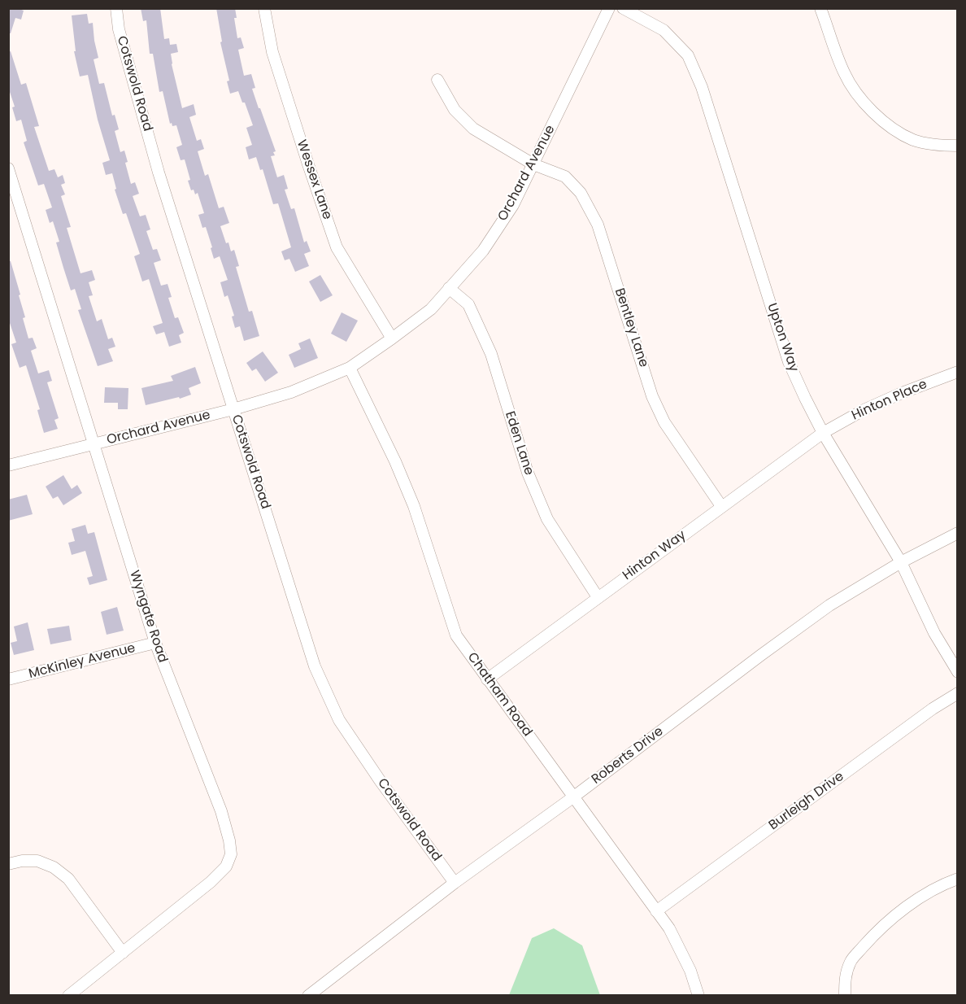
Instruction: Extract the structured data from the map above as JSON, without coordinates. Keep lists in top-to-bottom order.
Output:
{
  "streets": {
    "street": [
      "Cotswold Road",
      "Orchard Avenue",
      "Wessex Lane",
      "Bentley Lane",
      "Upton Way",
      "Hinton Place",
      "Eden Lane",
      "Hinton Way",
      "Wyngate Road",
      "McKinley Avenue",
      "Chatham Road",
      "Roberts Drive",
      "Burleigh Drive"
    ]
  },
  "crossings": [
    ["Cotswold Road", "Orchard Avenue"],
    ["Cotswold Road", "Roberts Drive"],
    ["Orchard Avenue", "Wessex Lane"],
    ["Orchard Avenue", "Bentley Lane"],
    ["Orchard Avenue", "Eden Lane"],
    ["Orchard Avenue", "Wyngate Road"],
    ["Orchard Avenue", "Chatham Road"],
    ["Bentley Lane", "Hinton Way"],
    ["Upton Way", "Hinton Place"],
    ["Upton Way", "Hinton Way"],
    ["Upton Way", "Roberts Drive"],
    ["Hinton Place", "Hinton Way"],
    ["Eden Lane", "Hinton Way"],
    ["Hinton Way", "Chatham Road"],
    ["Wyngate Road", "McKinley Avenue"],
    ["Chatham Road", "Roberts Drive"],
    ["Chatham Road", "Burleigh Drive"]
  ]
}
